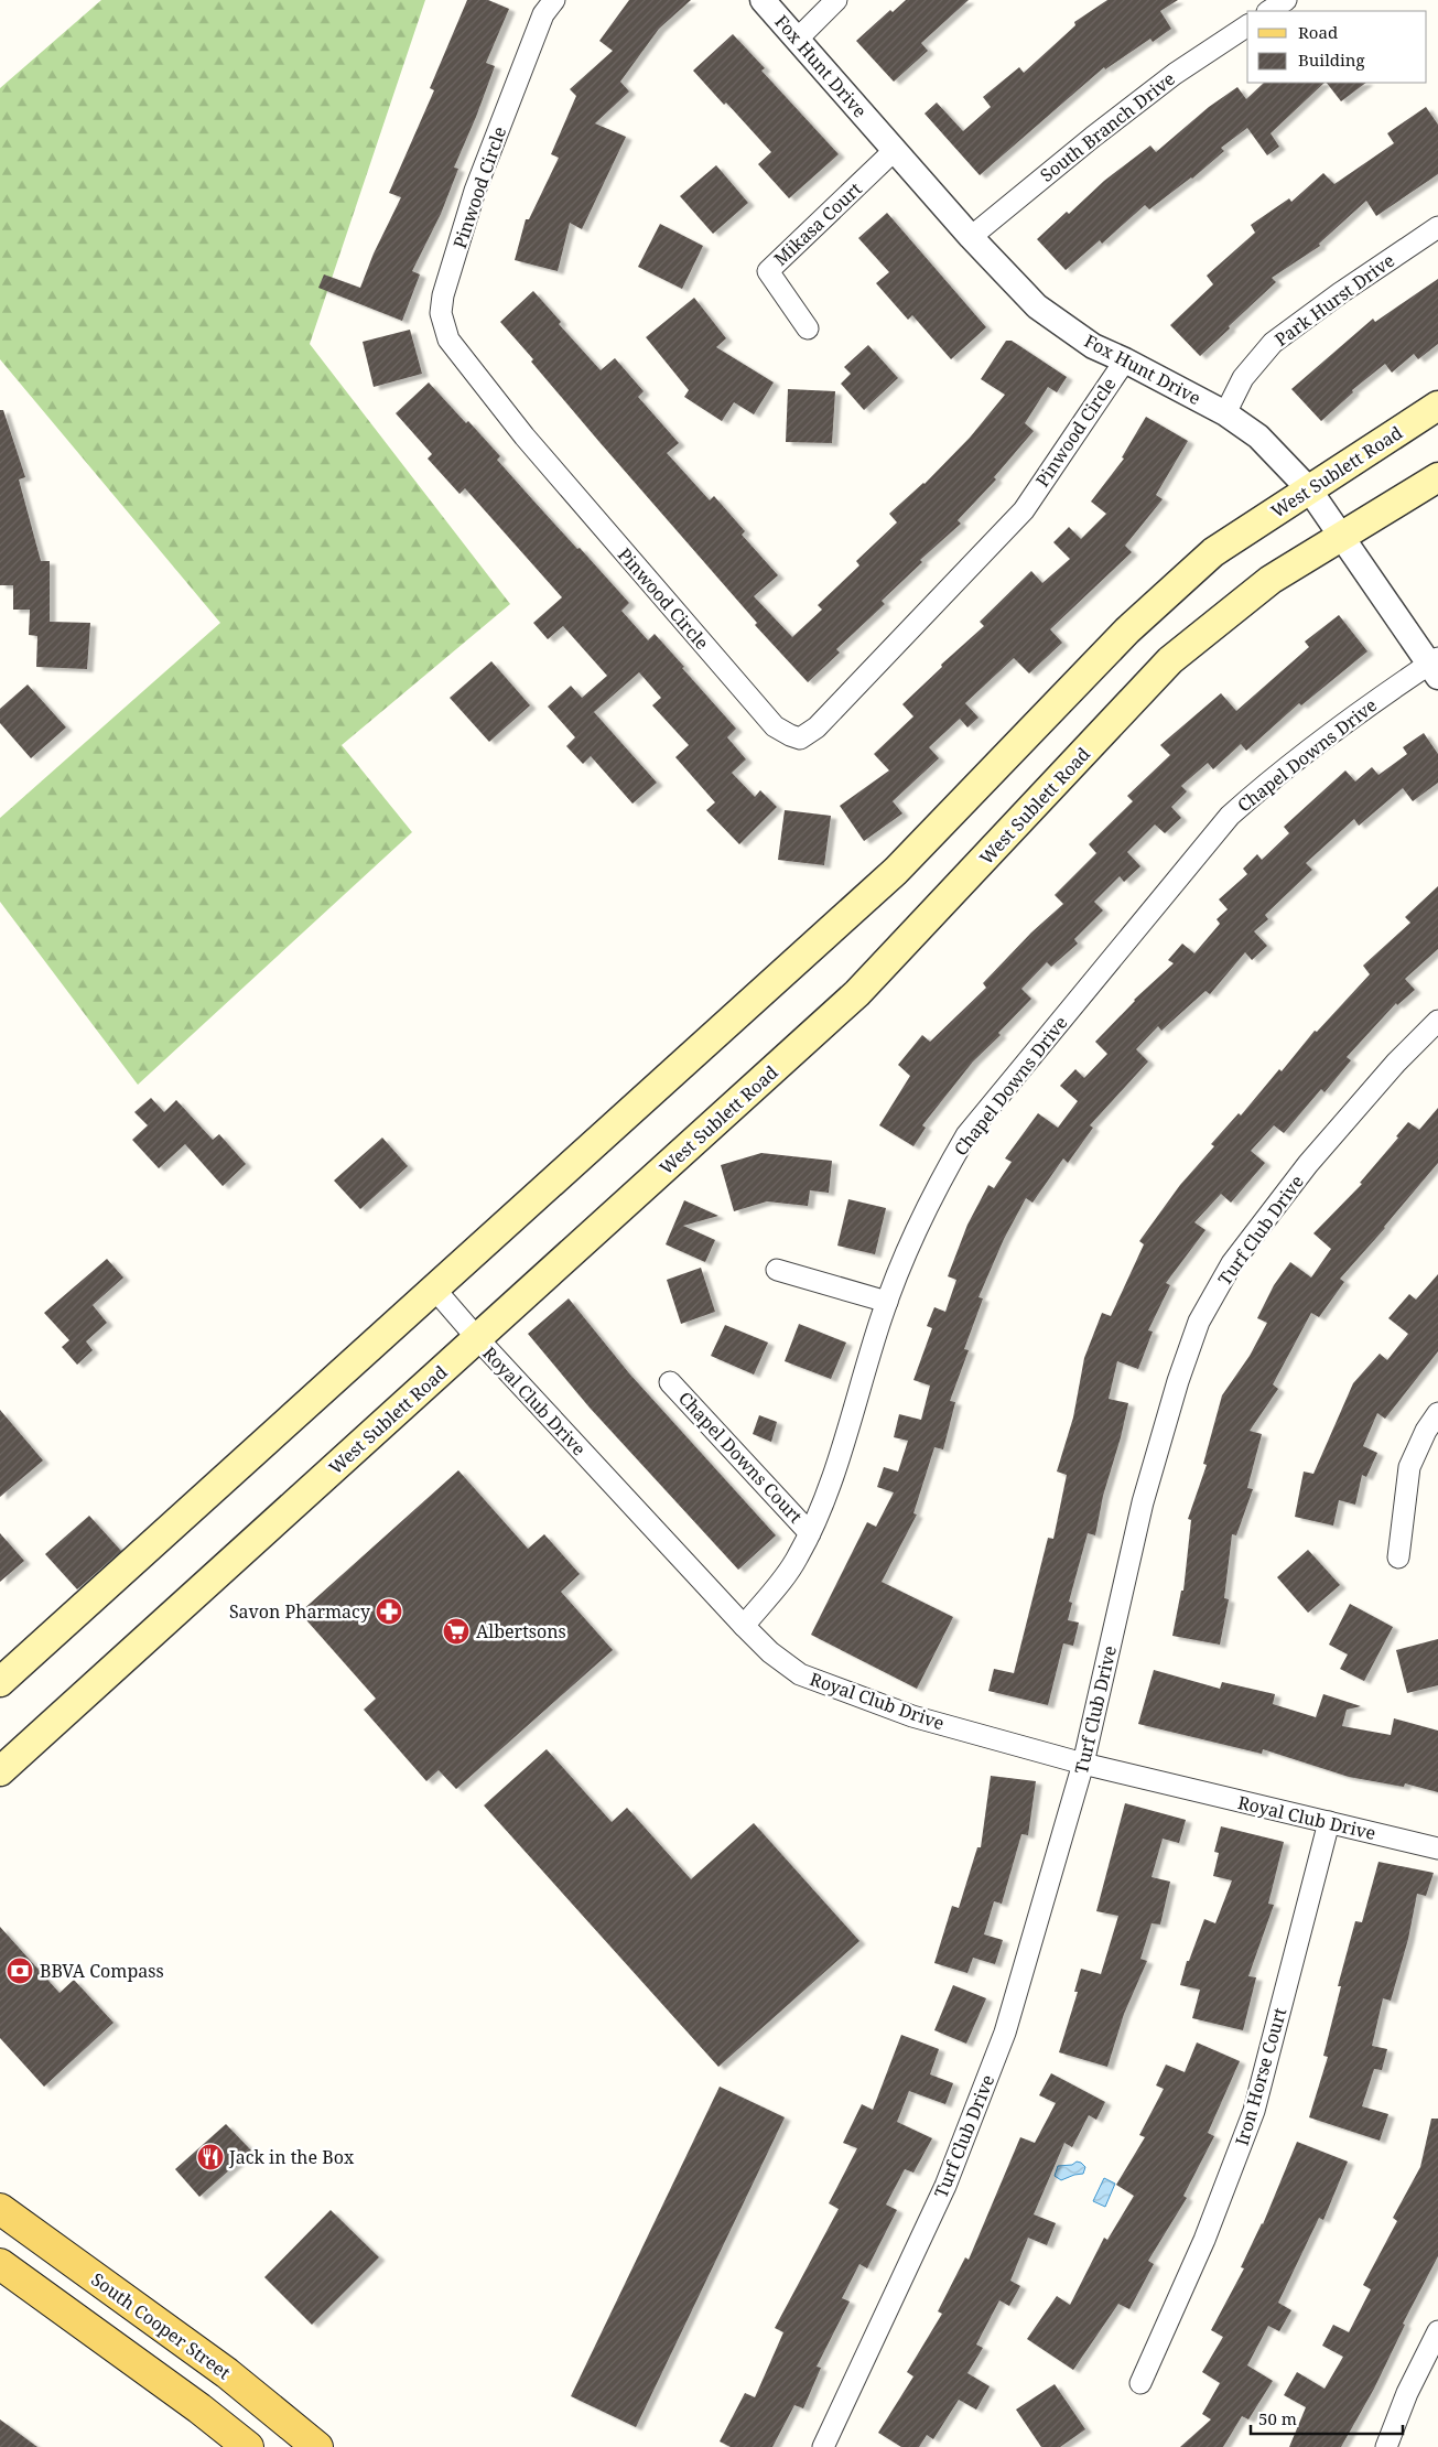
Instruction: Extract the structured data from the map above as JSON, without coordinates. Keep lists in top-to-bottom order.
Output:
{
  "streets": {
    "main road": ["West Sublett Road", "South Cooper Street"],
    "street": [
      "Fox Hunt Drive",
      "South Branch Drive",
      "Pinwood Circle",
      "Mikasa Court",
      "Park Hurst Drive",
      "Chapel Downs Drive",
      "Turf Club Drive",
      "Royal Club Drive",
      "Chapel Downs Court",
      "Iron Horse Court"
    ]
  },
  "crossings": [
    ["Fox Hunt Drive", "South Branch Drive"],
    ["Fox Hunt Drive", "Pinwood Circle"],
    ["Fox Hunt Drive", "Mikasa Court"],
    ["Fox Hunt Drive", "Park Hurst Drive"],
    ["Fox Hunt Drive", "West Sublett Road"],
    ["Fox Hunt Drive", "Chapel Downs Drive"],
    ["West Sublett Road", "Royal Club Drive"],
    ["Chapel Downs Drive", "Royal Club Drive"],
    ["Chapel Downs Drive", "Chapel Downs Court"],
    ["Turf Club Drive", "Royal Club Drive"],
    ["Royal Club Drive", "Iron Horse Court"]
  ],
  "places": {
    "pharmacy": ["Savon Pharmacy"],
    "supermarket": ["Albertsons"],
    "bank": ["BBVA Compass"],
    "restaurant": ["Jack in the Box"]
  },
  "legend": ["Road", "Building"],
  "scale_bar": "50 m"
}
